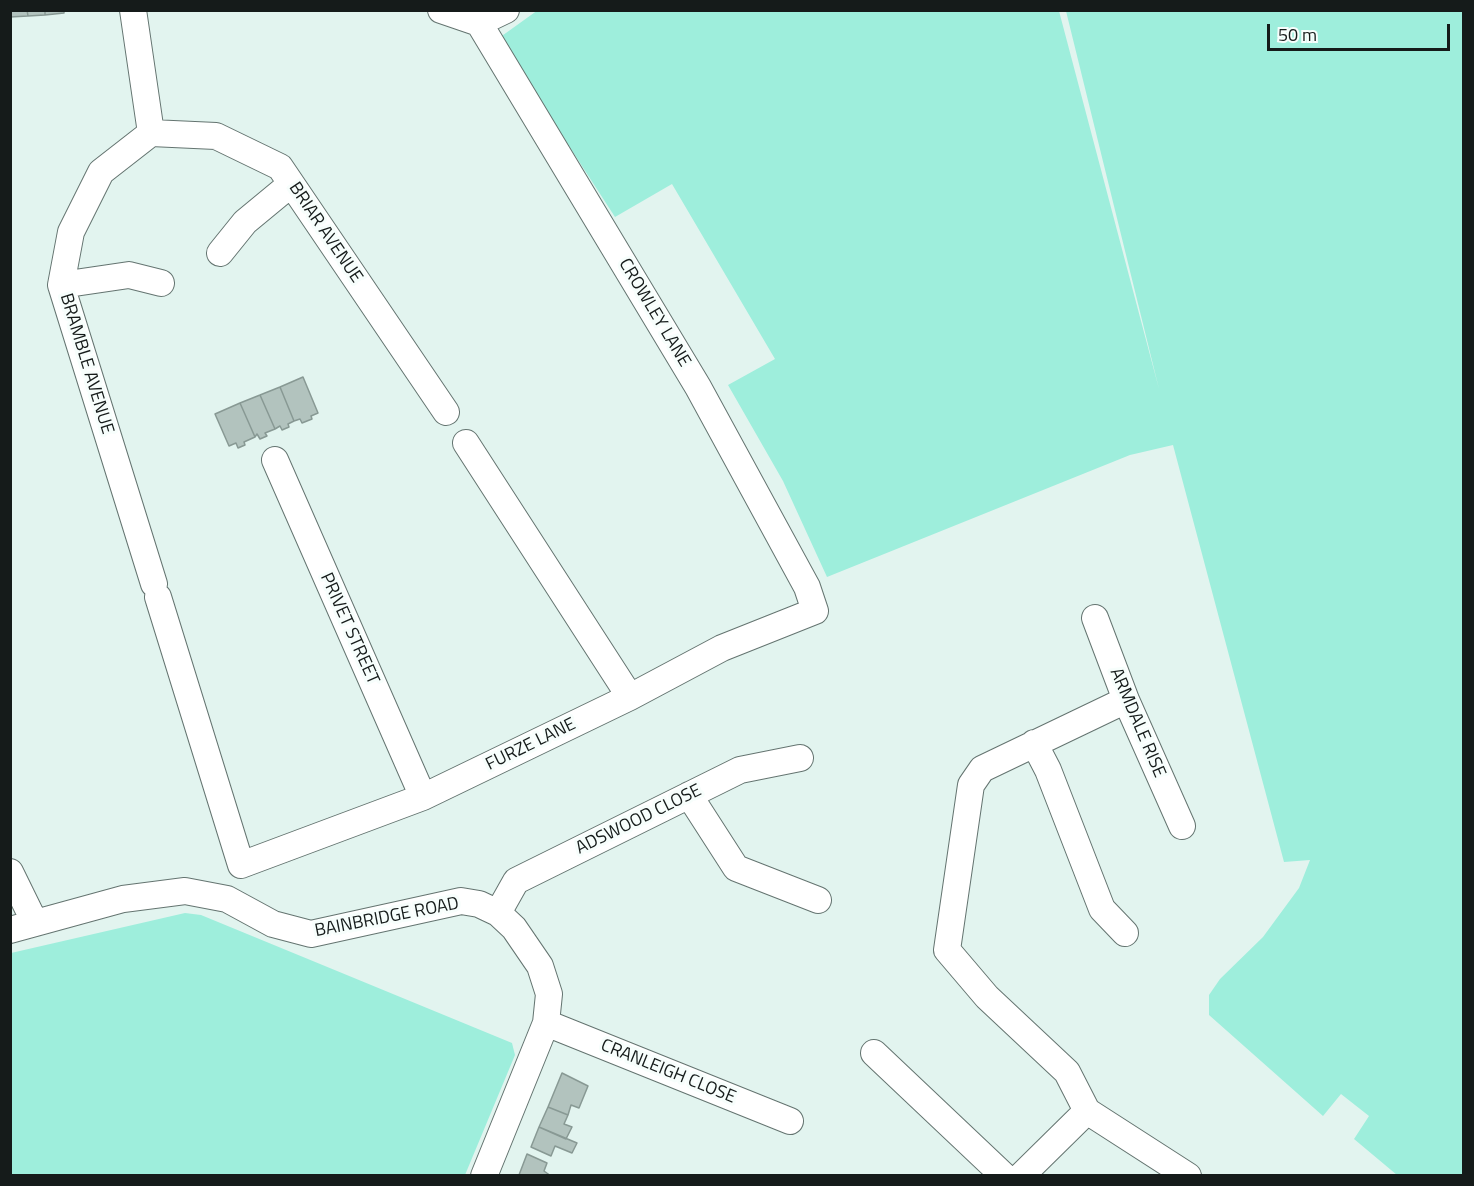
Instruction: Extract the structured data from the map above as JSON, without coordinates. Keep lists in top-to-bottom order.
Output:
{
  "streets": {
    "street": [
      "BRIAR AVENUE",
      "CROWLEY LANE",
      "BRAMBLE AVENUE",
      "PRIVET STREET",
      "ARMDALE RISE",
      "FURZE LANE",
      "ADSWOOD CLOSE",
      "BAINBRIDGE ROAD",
      "CRANLEIGH CLOSE"
    ]
  },
  "crossings": [
    ["BRIAR AVENUE", "BRAMBLE AVENUE"],
    ["CROWLEY LANE", "FURZE LANE"],
    ["BRAMBLE AVENUE", "FURZE LANE"],
    ["PRIVET STREET", "FURZE LANE"],
    ["ADSWOOD CLOSE", "BAINBRIDGE ROAD"],
    ["BAINBRIDGE ROAD", "CRANLEIGH CLOSE"]
  ],
  "scale_bar": "50 m"
}
